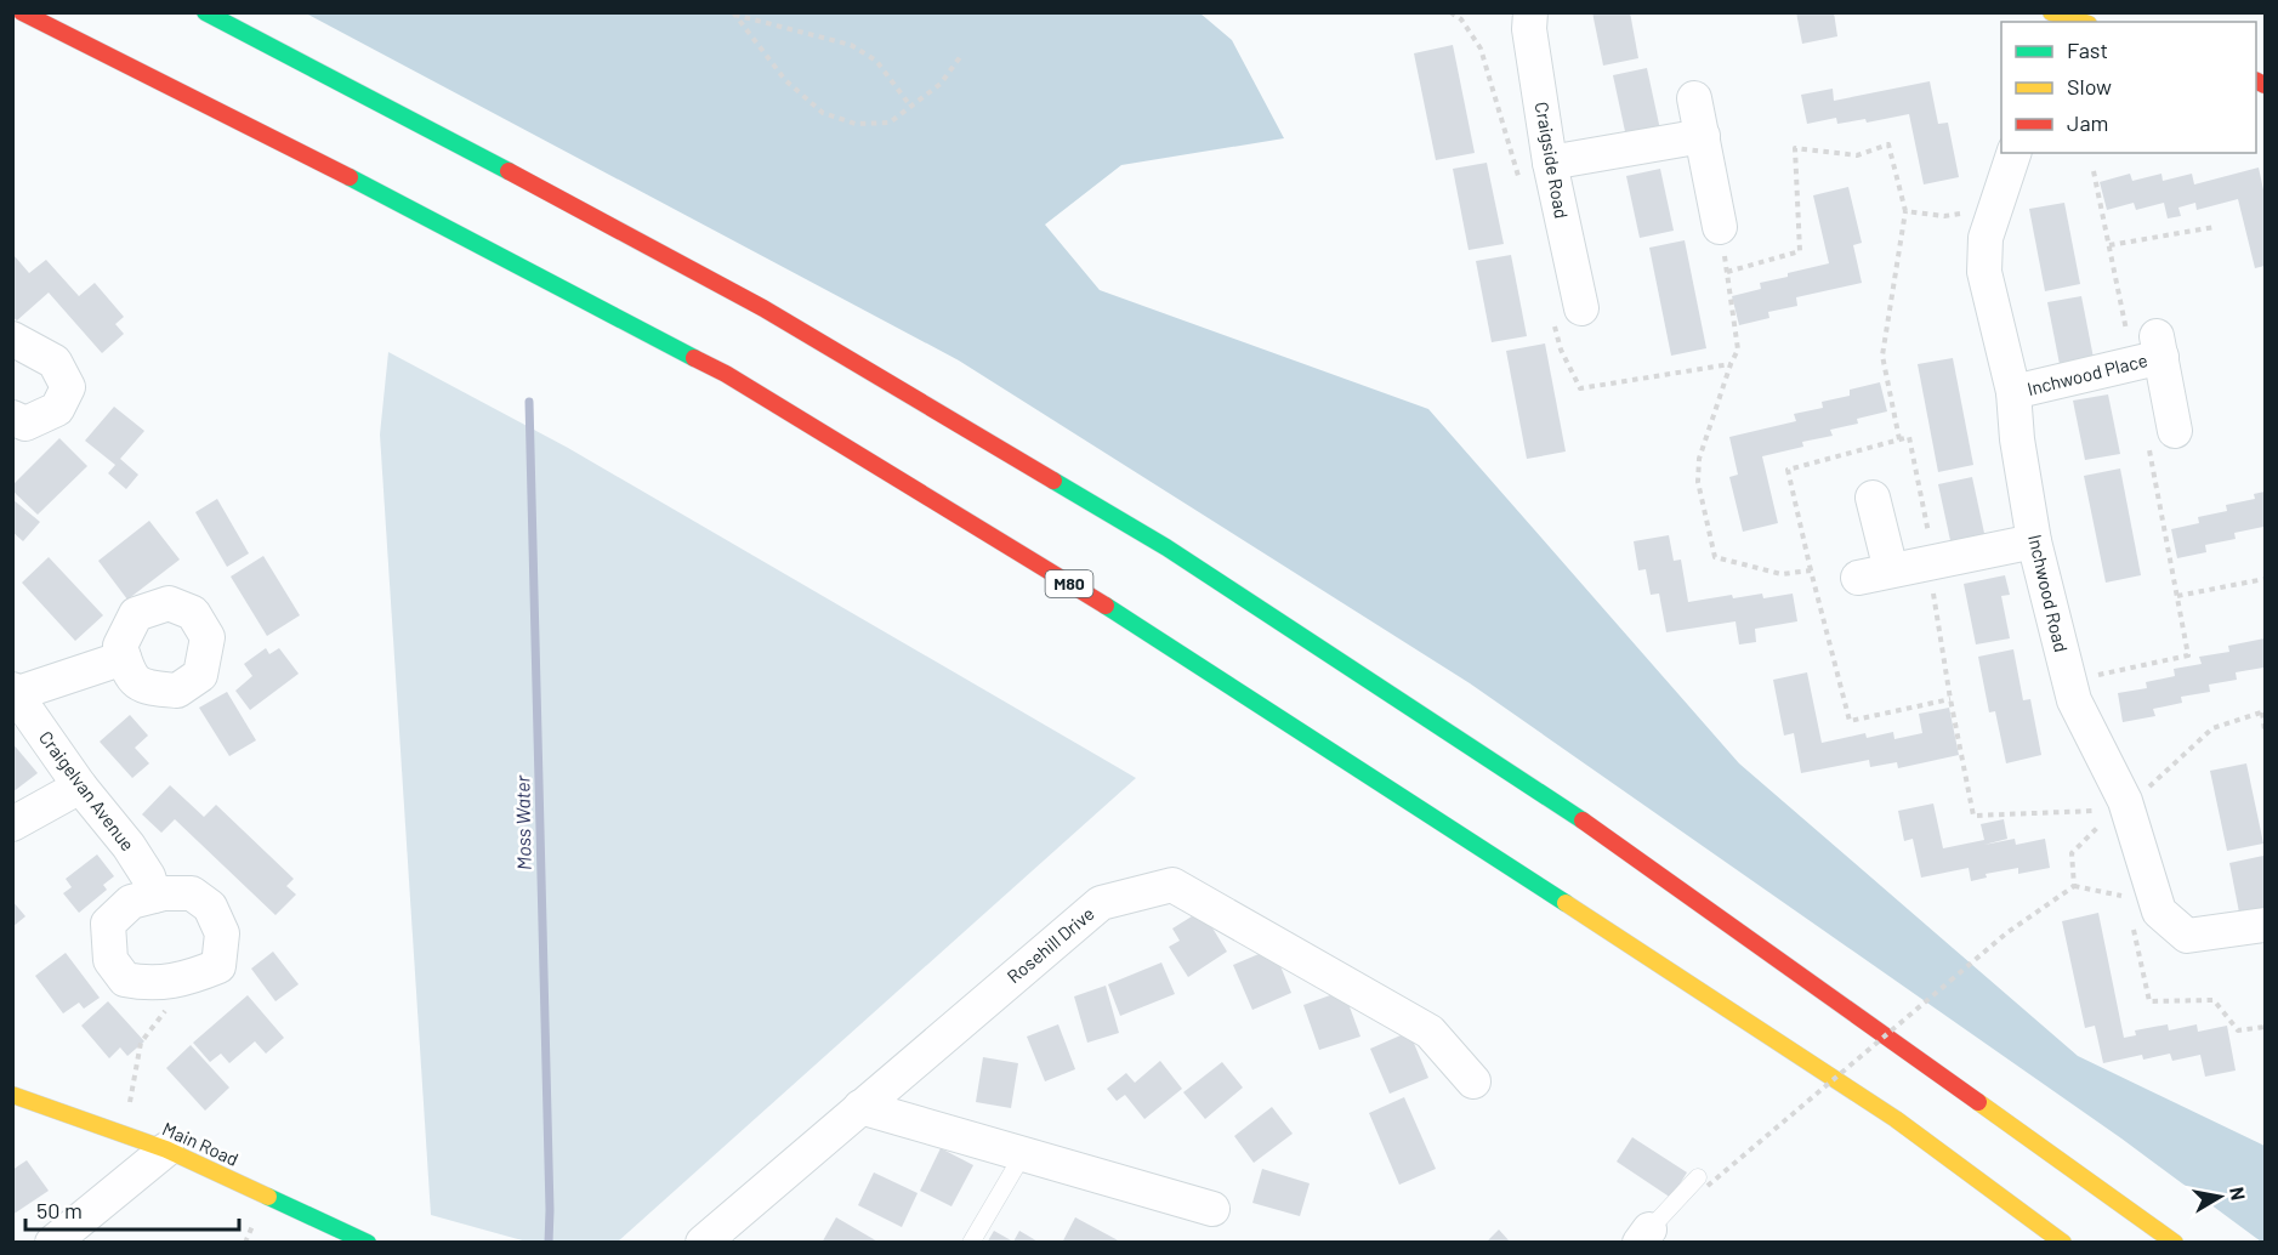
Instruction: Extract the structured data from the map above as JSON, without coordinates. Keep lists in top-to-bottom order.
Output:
{
  "streets": {
    "main road": ["M80", "Main Road"],
    "street": [
      "Craigside Road",
      "Inchwood Place",
      "Inchwood Road",
      "Craigelvan Avenue",
      "Rosehill Drive"
    ]
  },
  "crossings": [
    ["Inchwood Place", "Inchwood Road"]
  ],
  "water": ["Moss Water"],
  "legend": ["Fast", "Slow", "Jam"],
  "scale_bar": "50 m",
  "north": "right"
}
